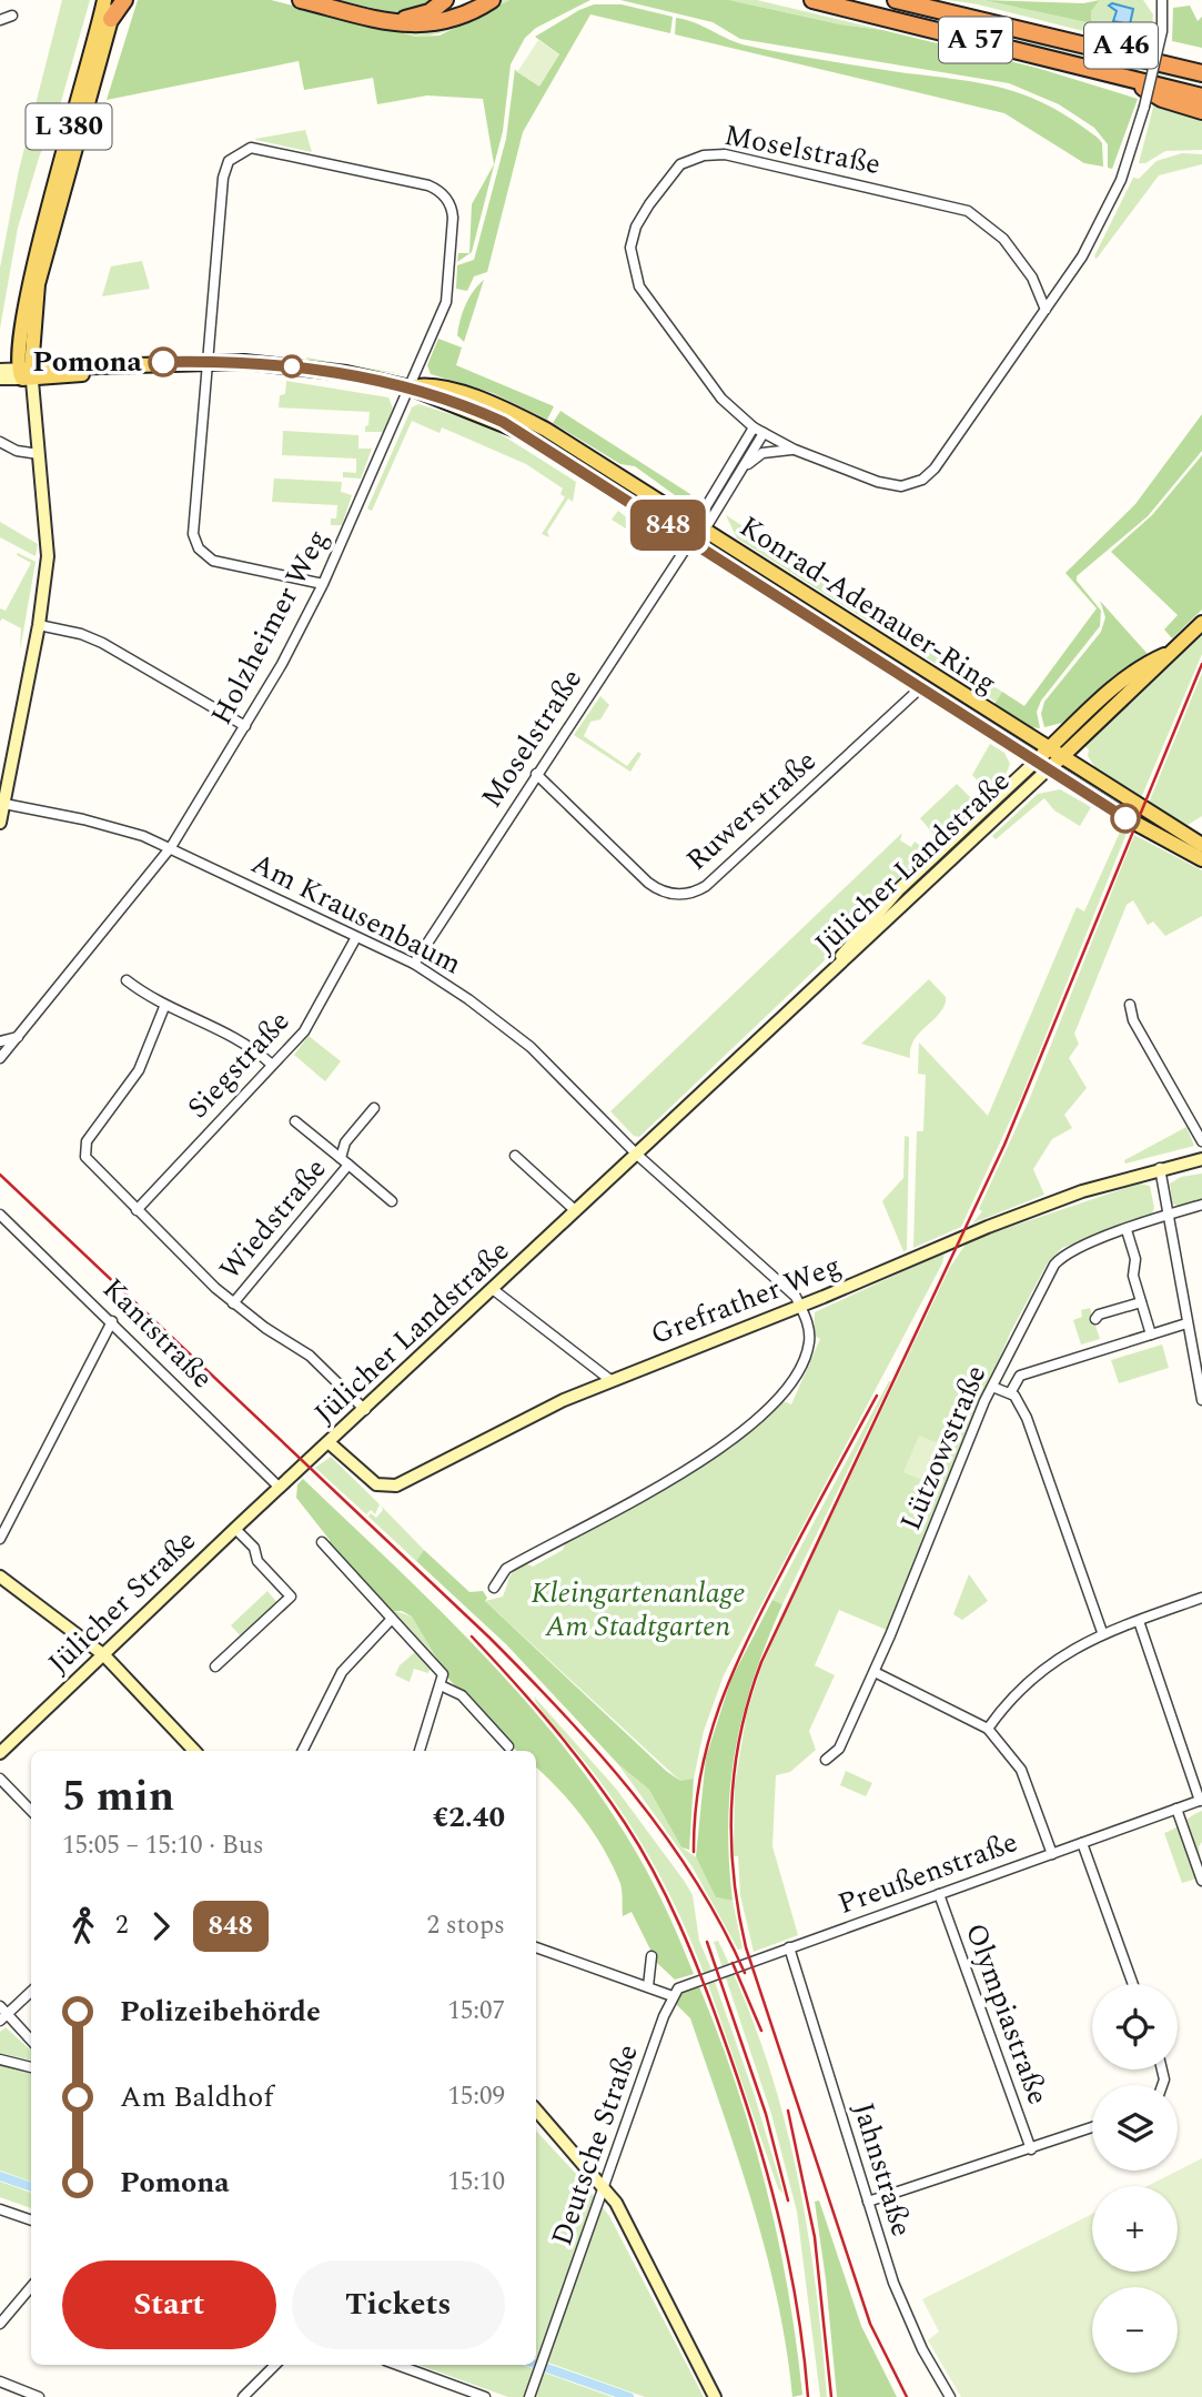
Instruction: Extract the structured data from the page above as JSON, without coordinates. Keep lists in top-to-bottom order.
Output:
{
  "streets": {
    "highway": ["A 57", "A 46"],
    "main road": [
      "L 380",
      "Konrad-Adenauer-Ring",
      "Jülicher Landstraße",
      "Grefrather Weg",
      "Jülicher Straße"
    ],
    "street": [
      "Moselstraße",
      "Holzheimer Weg",
      "Ruwerstraße",
      "Am Krausenbaum",
      "Siegstraße",
      "Wiedstraße",
      "Kantstraße",
      "Lützowstraße",
      "Preußenstraße",
      "Olympiastraße",
      "Deutsche Straße",
      "Jahnstraße"
    ]
  },
  "crossings": [
    ["A 57", "A 46"],
    ["L 380", "Am Krausenbaum"],
    ["Moselstraße", "Konrad-Adenauer-Ring"],
    ["Moselstraße", "Ruwerstraße"],
    ["Moselstraße", "Am Krausenbaum"],
    ["Konrad-Adenauer-Ring", "Holzheimer Weg"],
    ["Konrad-Adenauer-Ring", "Ruwerstraße"],
    ["Konrad-Adenauer-Ring", "Jülicher Landstraße"],
    ["Holzheimer Weg", "Am Krausenbaum"],
    ["Jülicher Landstraße", "Am Krausenbaum"],
    ["Jülicher Landstraße", "Grefrather Weg"],
    ["Jülicher Landstraße", "Kantstraße"],
    ["Jülicher Landstraße", "Jülicher Straße"],
    ["Am Krausenbaum", "Siegstraße"],
    ["Am Krausenbaum", "Grefrather Weg"],
    ["Kantstraße", "Jülicher Straße"],
    ["Preußenstraße", "Olympiastraße"],
    ["Preußenstraße", "Deutsche Straße"],
    ["Preußenstraße", "Jahnstraße"]
  ],
  "parks": ["Kleingartenanlage Am Stadtgarten"],
  "places": ["Pomona"],
  "lines": ["bus line 848"],
  "page": {
    "on_map": "848",
    "heading": ["5 min", "15:05 – 15:10 · Bus", "€2.40"],
    "legs": ["2", "848", "2 stops"],
    "list": [
      {
        "name": "Polizeibehörde",
        "value": "15:07"
      },
      {
        "name": "Am Baldhof",
        "value": "15:09"
      },
      {
        "name": "Pomona",
        "value": "15:10"
      }
    ],
    "map_buttons": ["+", "−"],
    "buttons": ["Start", "Tickets"]
  }
}
